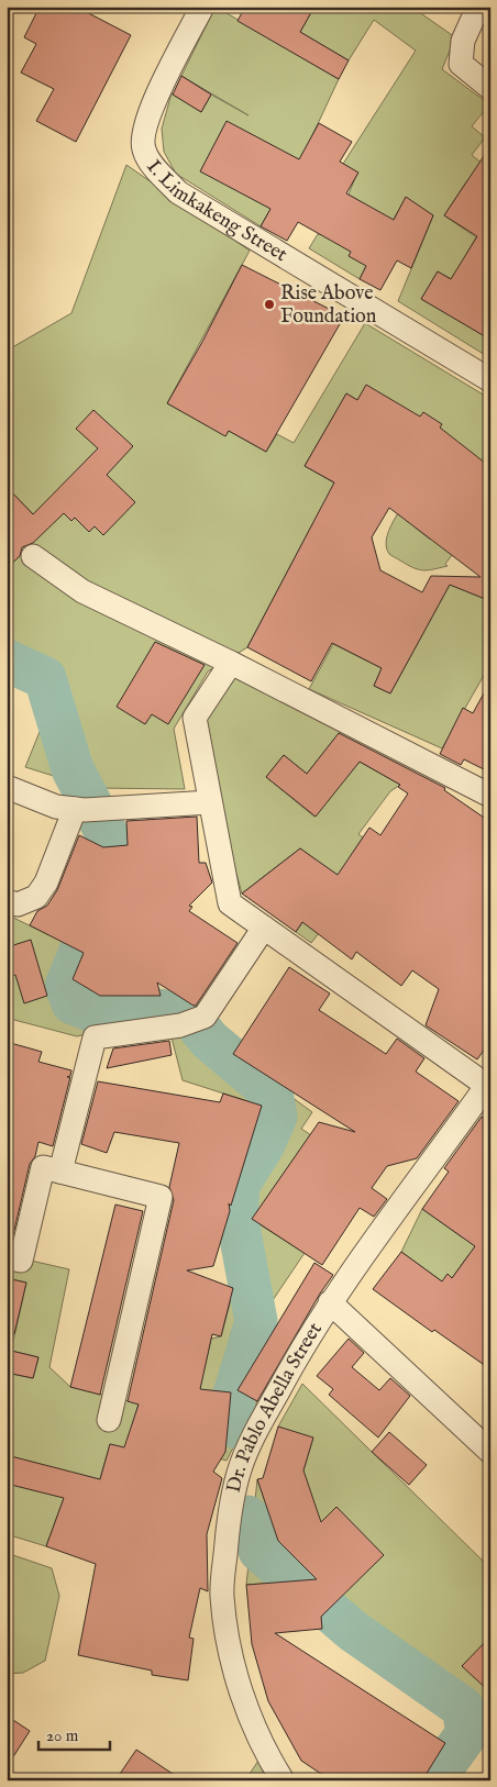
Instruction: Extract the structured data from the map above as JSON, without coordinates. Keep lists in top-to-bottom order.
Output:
{
  "streets": {
    "street": ["I. Limkakeng Street", "Dr. Pablo Abella Street"]
  },
  "places": ["Rise Above Foundation"],
  "scale_bar": "20 m"
}
